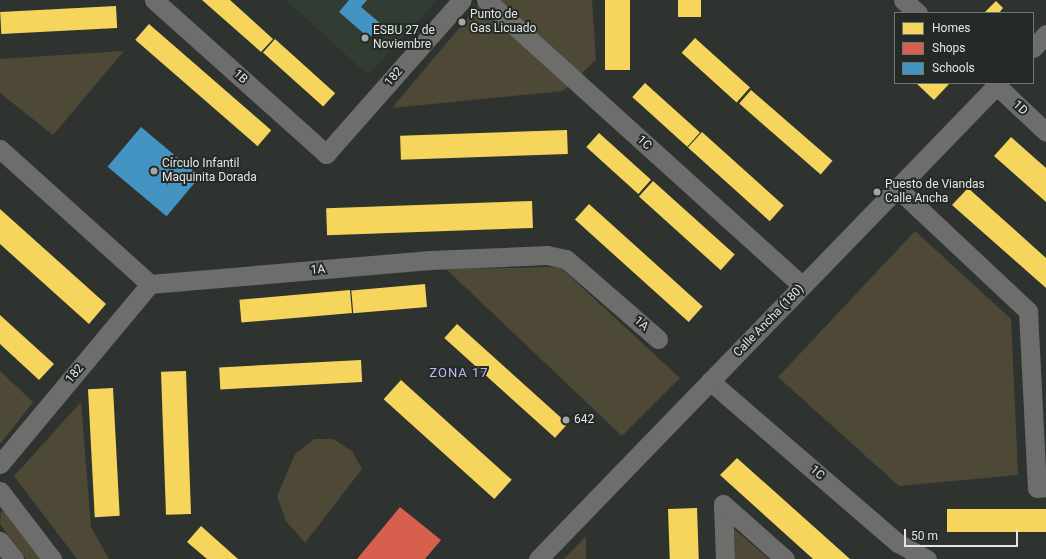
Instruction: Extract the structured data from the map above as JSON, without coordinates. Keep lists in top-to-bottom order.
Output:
{
  "streets": {
    "street": [
      "1B",
      "182",
      "1D",
      "1C",
      "1A",
      "Calle Ancha (180)"
    ]
  },
  "crossings": [
    ["1B", "182"],
    ["182", "1A"],
    ["1D", "Calle Ancha (180)"],
    ["1C", "Calle Ancha (180)"]
  ],
  "districts": ["ZONA 17"],
  "places": [
    "Punto de Gas Licuado",
    "ESBU 27 de Noviembre",
    "Círculo Infantil Maquinita Dorada",
    "Puesto de Viandas Calle Ancha",
    "642"
  ],
  "legend": ["Homes", "Shops", "Schools"],
  "scale_bar": "50 m"
}
